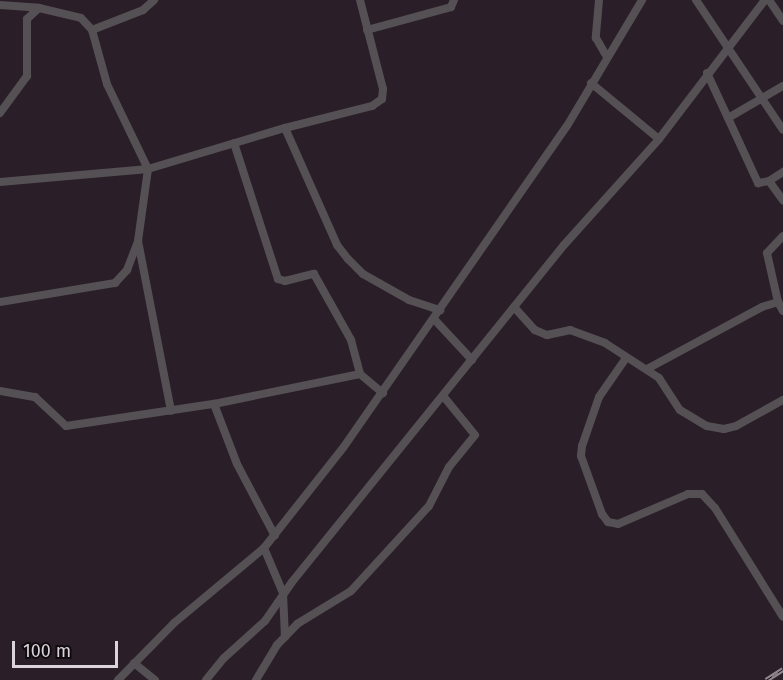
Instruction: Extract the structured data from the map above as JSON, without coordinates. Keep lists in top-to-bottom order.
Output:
{
  "scale_bar": "100 m"
}
